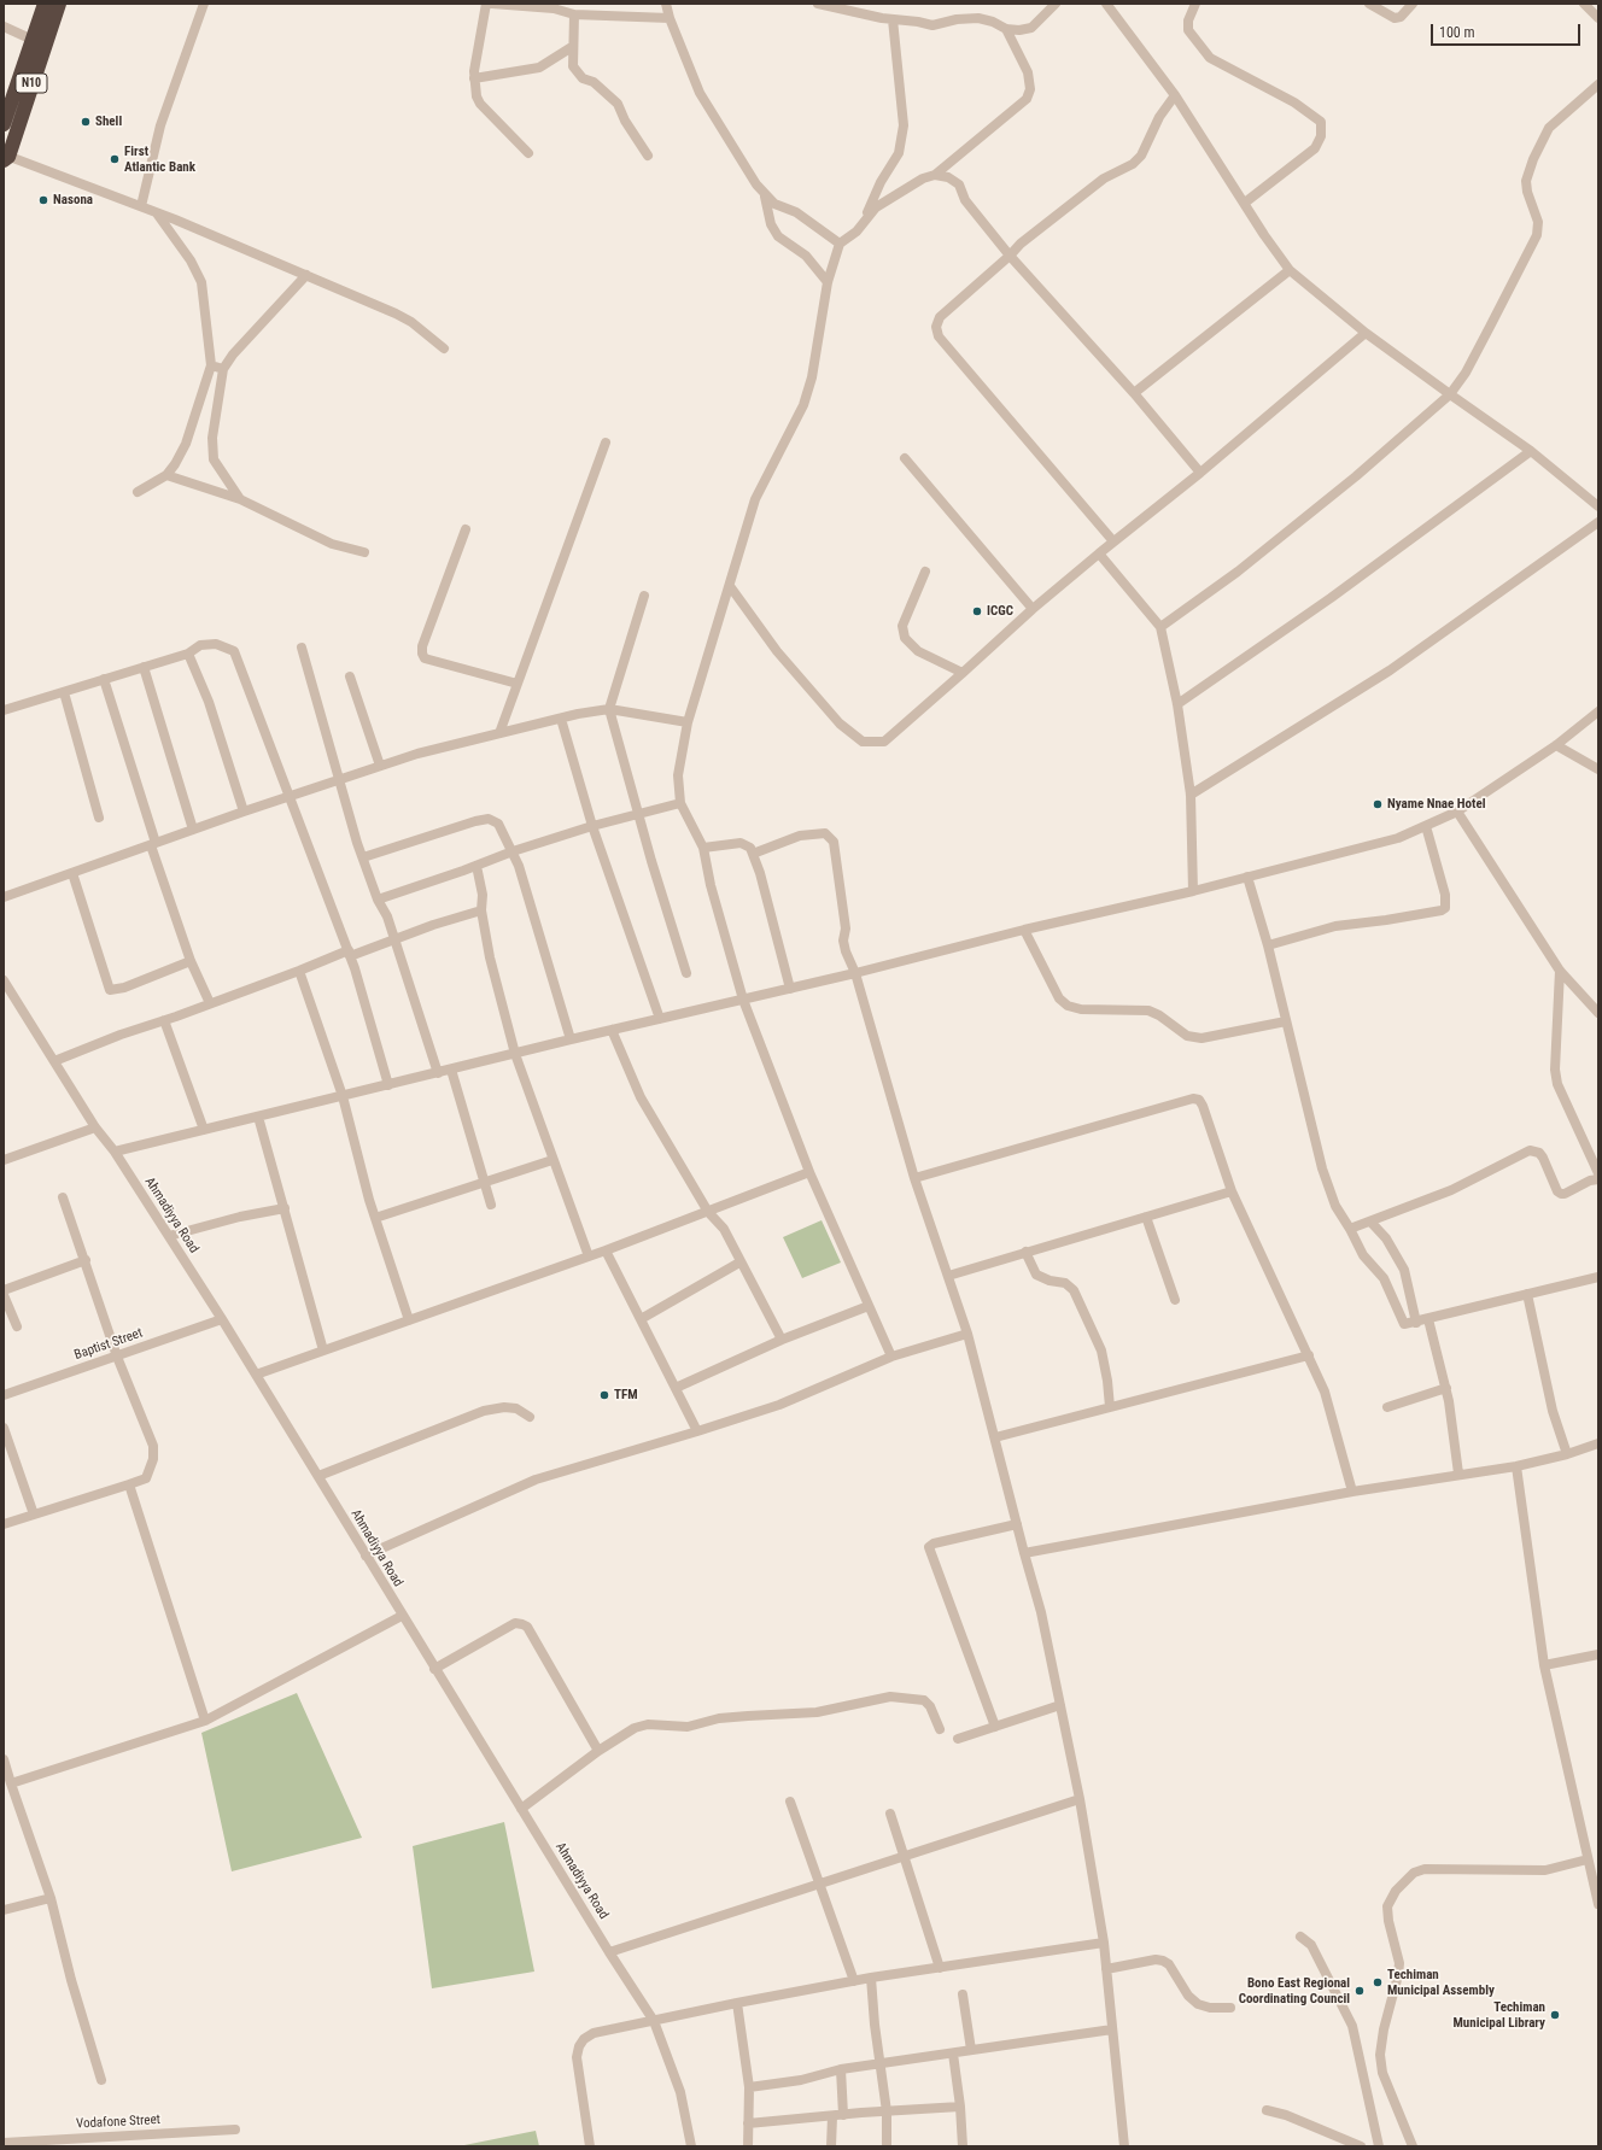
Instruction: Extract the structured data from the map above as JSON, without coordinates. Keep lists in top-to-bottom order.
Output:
{
  "streets": {
    "highway": ["N10"],
    "street": ["Ahmadiyya Road", "Baptist Street", "Vodafone Street"]
  },
  "crossings": [
    ["Ahmadiyya Road", "Baptist Street"]
  ],
  "places": [
    "Shell",
    "First Atlantic Bank",
    "Nasona",
    "ICGC",
    "Nyame Nnae Hotel",
    "TFM",
    "Techiman Municipal Assembly",
    "Bono East Regional Coordinating Council",
    "Techiman Municipal Library"
  ],
  "scale_bar": "100 m"
}
